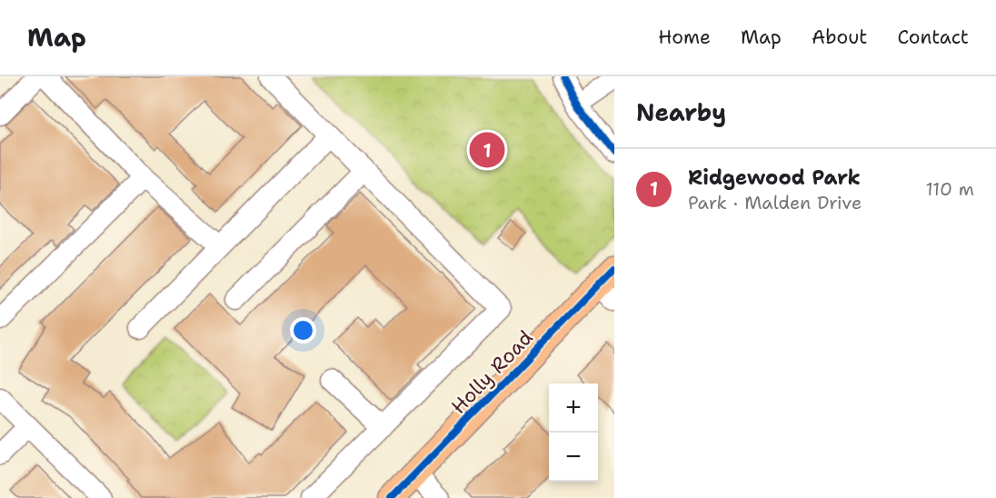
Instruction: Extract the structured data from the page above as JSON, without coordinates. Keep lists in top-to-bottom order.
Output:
{
  "streets": {
    "main road": ["Holly Road"]
  },
  "page": {
    "header": "Map",
    "nav": [
      "Home",
      "Map",
      "About",
      "Contact"
    ],
    "heading": "Nearby",
    "pins": "1",
    "list": [
      {
        "mark": "1",
        "name": "Ridgewood Park",
        "note": "Park · Malden Drive",
        "value": "110 m"
      }
    ],
    "map_buttons": ["+", "−"]
  }
}
